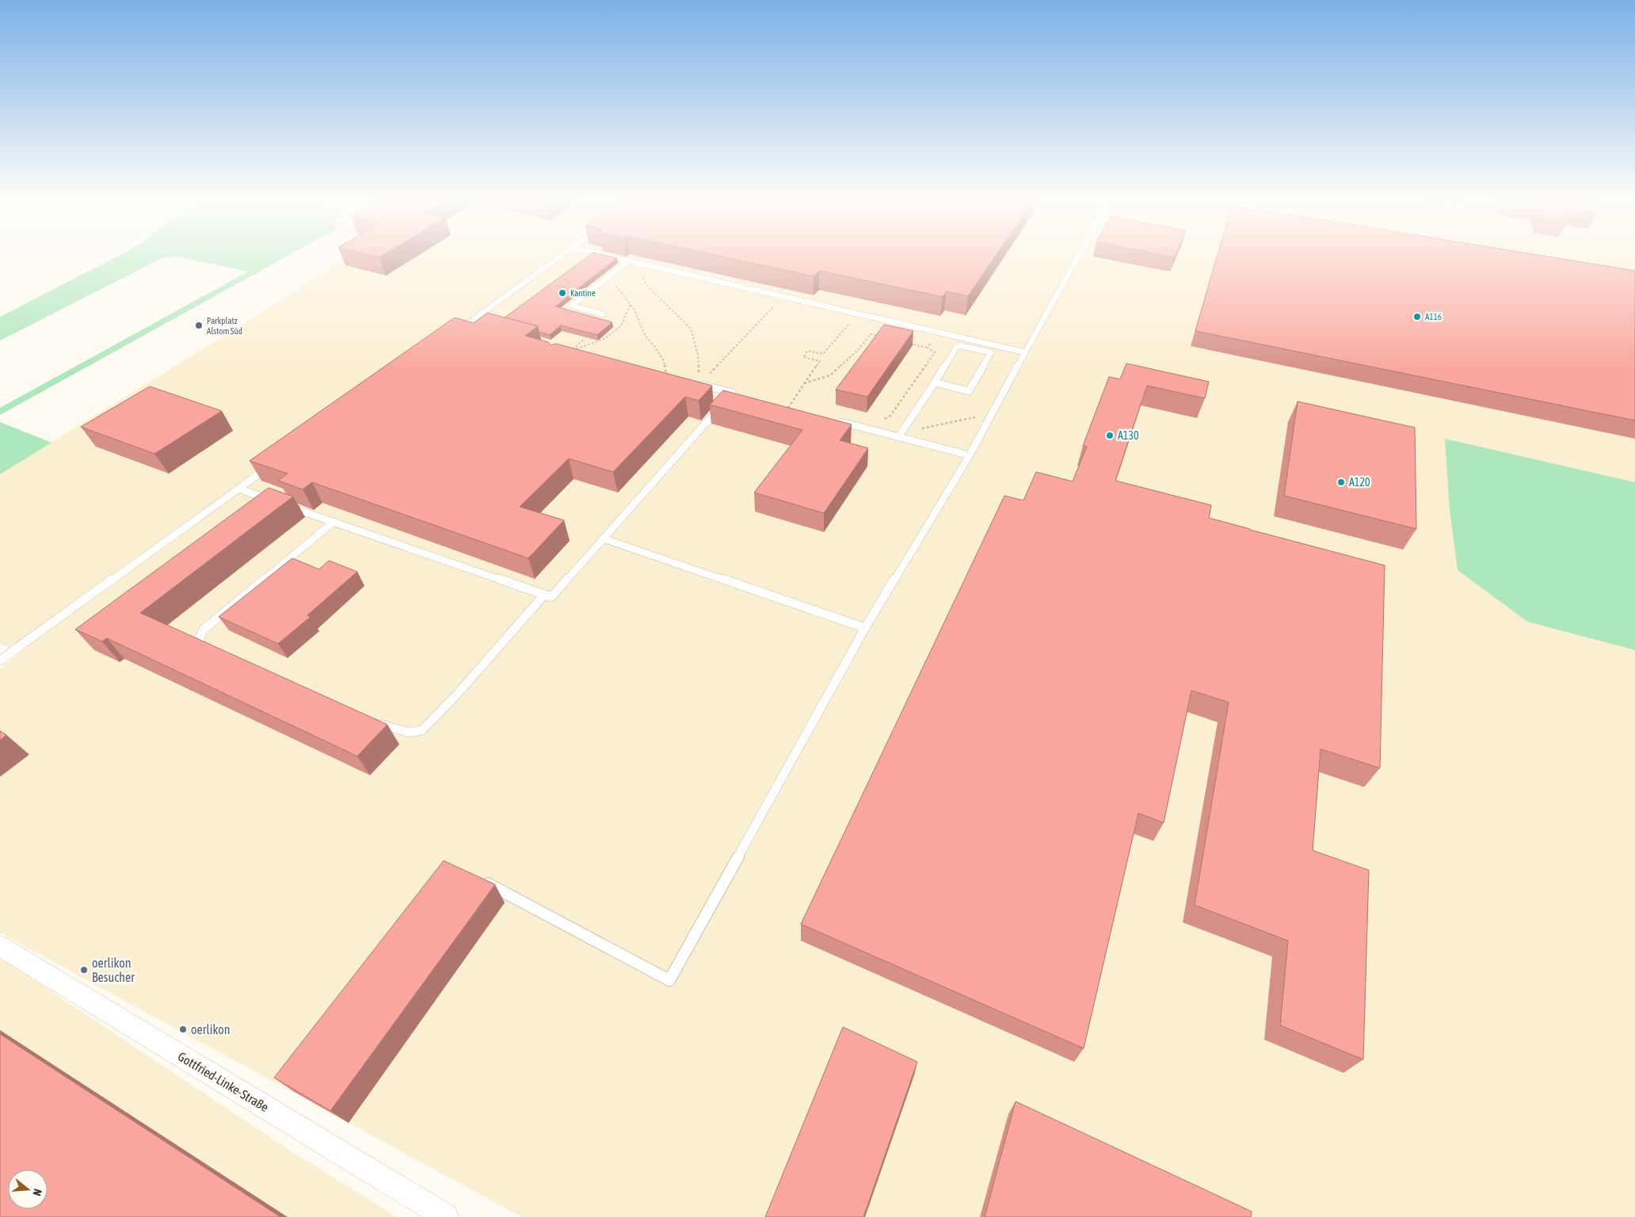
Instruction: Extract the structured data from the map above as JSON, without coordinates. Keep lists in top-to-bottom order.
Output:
{
  "streets": {
    "street": ["Gottfried-Linke-Straße"]
  },
  "places": [
    "Kantine",
    "A116",
    "Parkplatz Alstom Süd",
    "A130",
    "A120",
    "oerlikon Besucher",
    "oerlikon"
  ],
  "north": "right"
}
